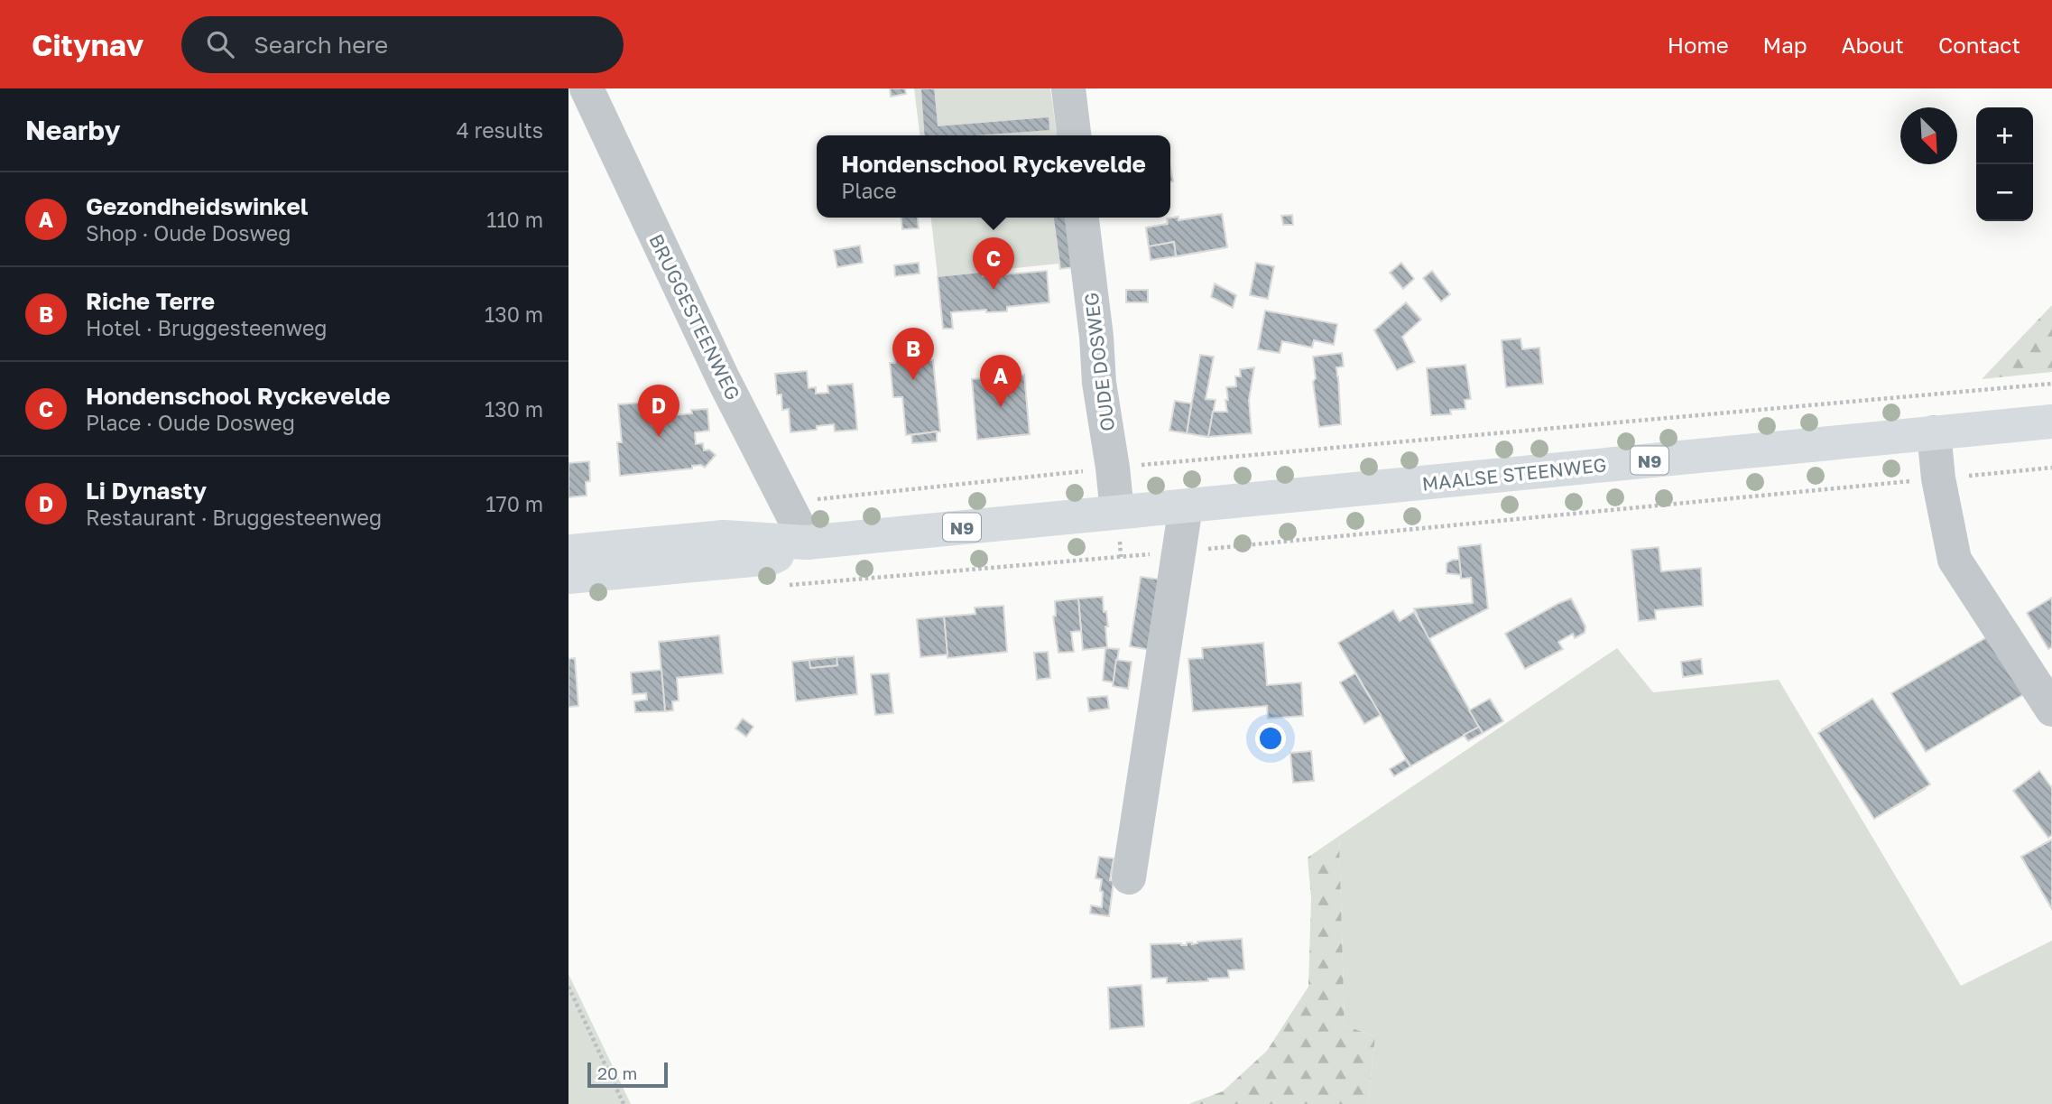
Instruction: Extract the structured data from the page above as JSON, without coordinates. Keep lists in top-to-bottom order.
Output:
{
  "streets": {
    "main road": ["N9", "MAALSE STEENWEG"],
    "street": ["BRUGGESTEENWEG", "OUDE DOSWEG"]
  },
  "crossings": [
    ["BRUGGESTEENWEG", "N9"],
    ["OUDE DOSWEG", "N9"],
    ["N9", "MAALSE STEENWEG"]
  ],
  "scale_bar": "20 m",
  "north": "bottom right",
  "page": {
    "header": "Citynav",
    "search": "Search here",
    "nav": [
      "Home",
      "Map",
      "About",
      "Contact"
    ],
    "heading": ["Nearby", "4 results"],
    "map_buttons": ["+", "−"],
    "popup": ["Hondenschool Ryckevelde", "Place"],
    "list": [
      {
        "mark": "A",
        "name": "Gezondheidswinkel",
        "note": "Shop · Oude Dosweg",
        "value": "110 m"
      },
      {
        "mark": "B",
        "name": "Riche Terre",
        "note": "Hotel · Bruggesteenweg",
        "value": "130 m"
      },
      {
        "mark": "C",
        "name": "Hondenschool Ryckevelde",
        "note": "Place · Oude Dosweg",
        "value": "130 m"
      },
      {
        "mark": "D",
        "name": "Li Dynasty",
        "note": "Restaurant · Bruggesteenweg",
        "value": "170 m"
      }
    ],
    "pins": [
      "C",
      "B",
      "A",
      "D"
    ],
    "scale": "20 m"
  }
}
